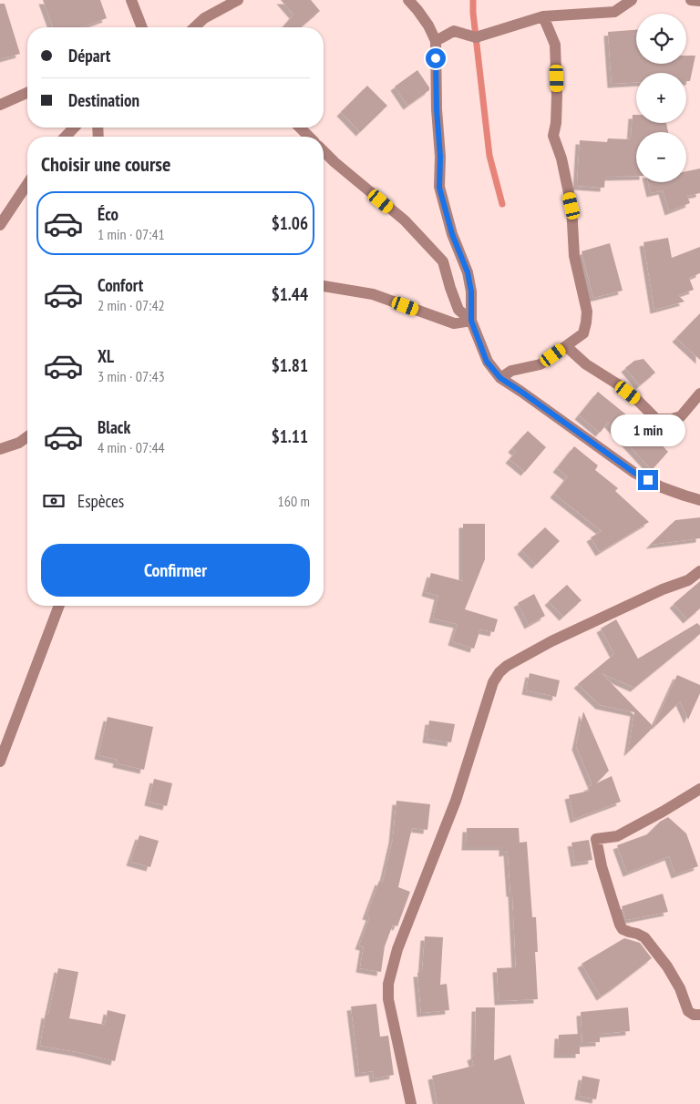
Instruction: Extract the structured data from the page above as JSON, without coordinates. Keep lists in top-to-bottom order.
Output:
{
  "page": {
    "map_buttons": ["+", "−"],
    "banner": ["Départ", "Destination"],
    "heading": "Choisir une course",
    "list": [
      {
        "name": "Éco",
        "note": "1 min · 07:41",
        "value": "$1.06"
      },
      {
        "name": "Confort",
        "note": "2 min · 07:42",
        "value": "$1.44"
      },
      {
        "name": "XL",
        "note": "3 min · 07:43",
        "value": "$1.81"
      },
      {
        "name": "Black",
        "note": "4 min · 07:44",
        "value": "$1.11"
      }
    ],
    "bubble": "1 min",
    "pay": ["Espèces", "160 m"],
    "buttons": "Confirmer"
  }
}
